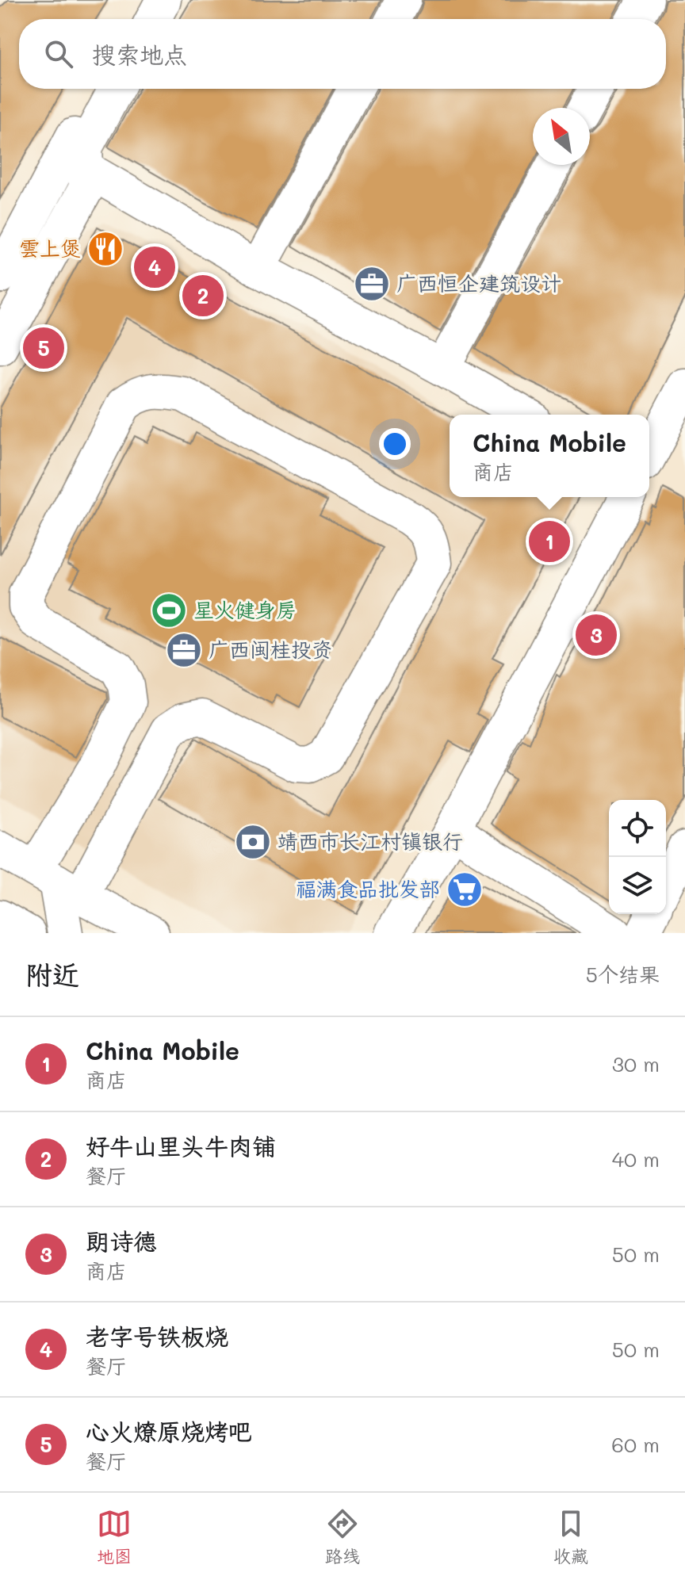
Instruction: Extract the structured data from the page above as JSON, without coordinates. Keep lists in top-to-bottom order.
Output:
{
  "places": {
    "restaurant": ["雲上煲"],
    "office": ["广西恒企建筑设计", "广西闽桂投资"],
    "sports": ["星火健身房"],
    "bank": ["靖西市长江村镇银行"],
    "supermarket": ["福满食品批发部"]
  },
  "north": "top left",
  "page": {
    "search": "搜索地点",
    "pins": [
      "4",
      "2",
      "5",
      "1",
      "3"
    ],
    "popup": ["China Mobile", "商店"],
    "heading": ["附近", "5个结果"],
    "list": [
      {
        "mark": "1",
        "name": "China Mobile",
        "note": "商店",
        "value": "30 m"
      },
      {
        "mark": "2",
        "name": "好牛山里头牛肉铺",
        "note": "餐厅",
        "value": "40 m"
      },
      {
        "mark": "3",
        "name": "朗诗德",
        "note": "商店",
        "value": "50 m"
      },
      {
        "mark": "4",
        "name": "老字号铁板烧",
        "note": "餐厅",
        "value": "50 m"
      },
      {
        "mark": "5",
        "name": "心火燎原烧烤吧",
        "note": "餐厅",
        "value": "60 m"
      }
    ],
    "nav": ["地图", "路线", "收藏"]
  }
}
